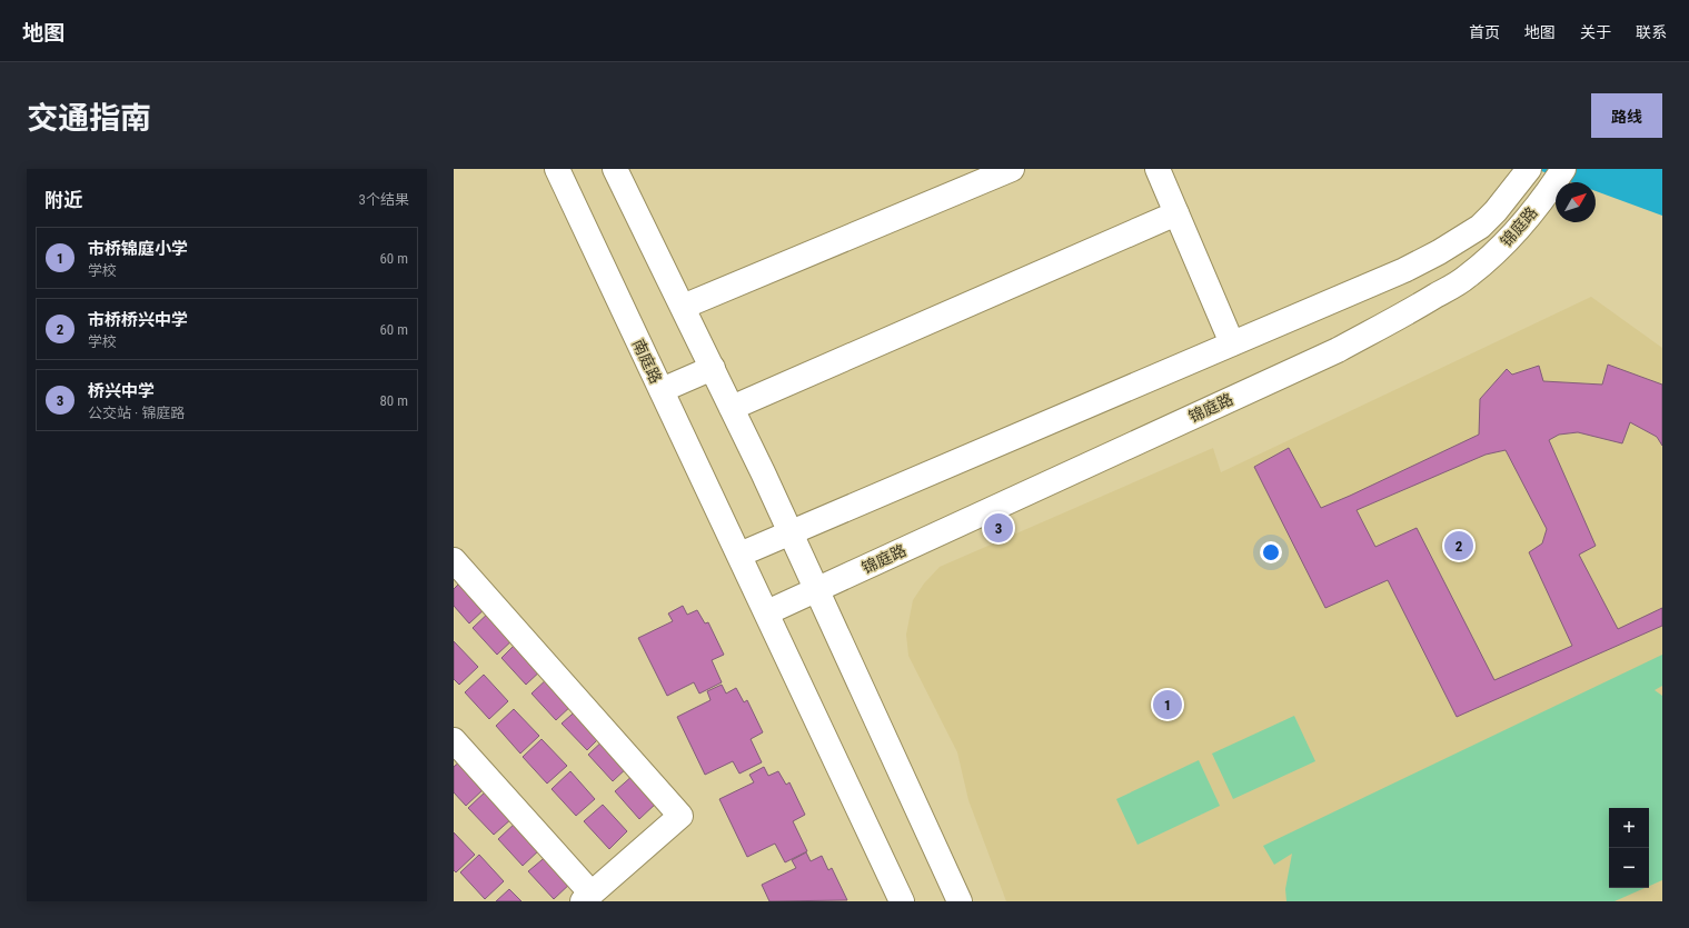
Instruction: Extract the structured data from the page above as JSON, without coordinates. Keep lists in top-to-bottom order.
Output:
{
  "streets": {
    "street": ["锦庭路", "南庭路"]
  },
  "crossings": [
    ["锦庭路", "南庭路"]
  ],
  "north": "top right",
  "page": {
    "header": "地图",
    "nav": [
      "首页",
      "地图",
      "关于",
      "联系"
    ],
    "title": "交通指南",
    "buttons": "路线",
    "heading": ["附近", "3个结果"],
    "list": [
      {
        "mark": "1",
        "name": "市桥锦庭小学",
        "note": "学校",
        "value": "60 m"
      },
      {
        "mark": "2",
        "name": "市桥桥兴中学",
        "note": "学校",
        "value": "60 m"
      },
      {
        "mark": "3",
        "name": "桥兴中学",
        "note": "公交站 · 锦庭路",
        "value": "80 m"
      }
    ],
    "pins": ["3", "2", "1"],
    "map_buttons": ["+", "−"]
  }
}
